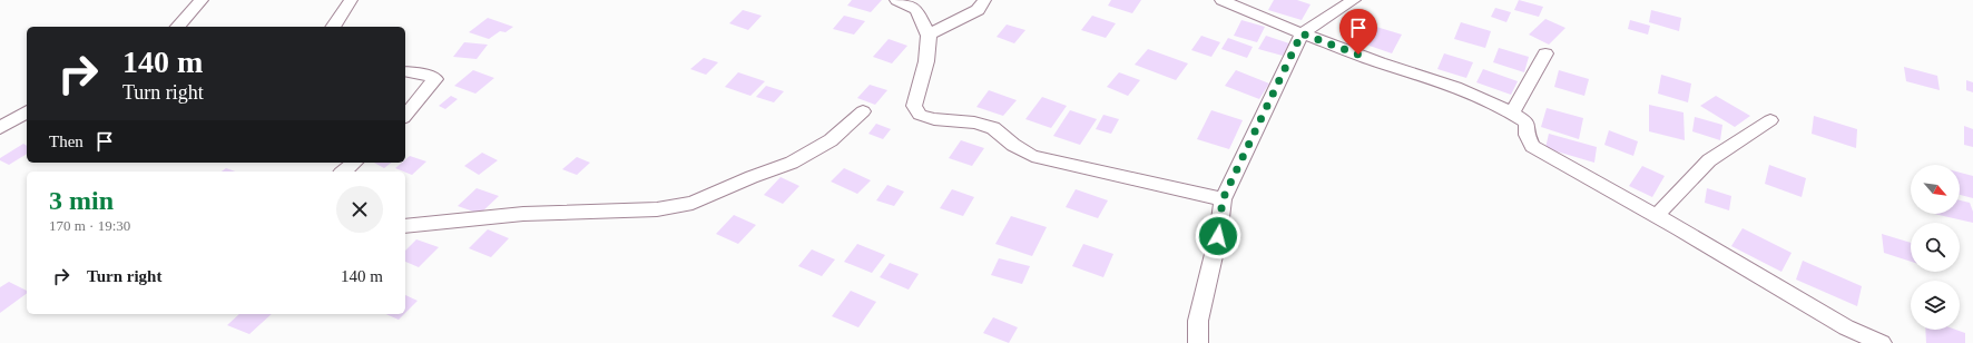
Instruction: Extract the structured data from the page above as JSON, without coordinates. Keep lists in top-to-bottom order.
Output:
{
  "north": "bottom right",
  "page": {
    "turn": ["140 m", "Turn right"],
    "then": "Then",
    "heading": ["3 min", "170 m · 19:30"],
    "list": [
      {
        "name": "Turn right",
        "value": "140 m"
      }
    ]
  }
}
